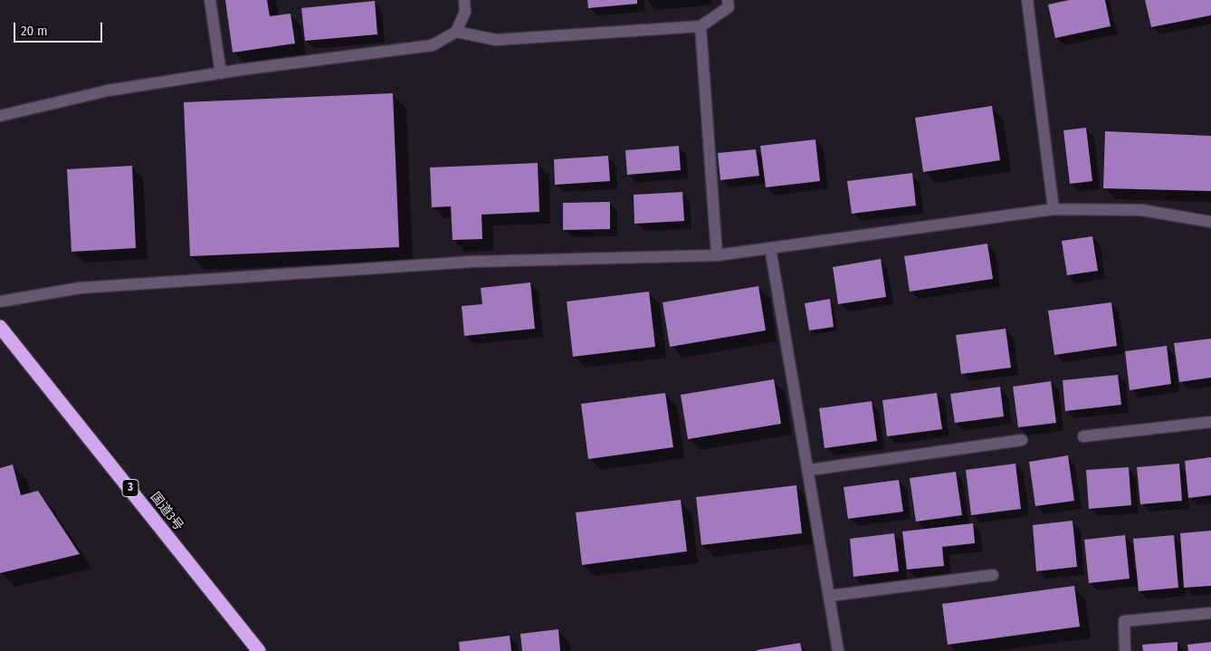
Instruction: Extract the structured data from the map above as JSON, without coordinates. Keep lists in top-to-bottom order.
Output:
{
  "streets": {
    "highway": ["3", "国道3号"]
  },
  "scale_bar": "20 m"
}
